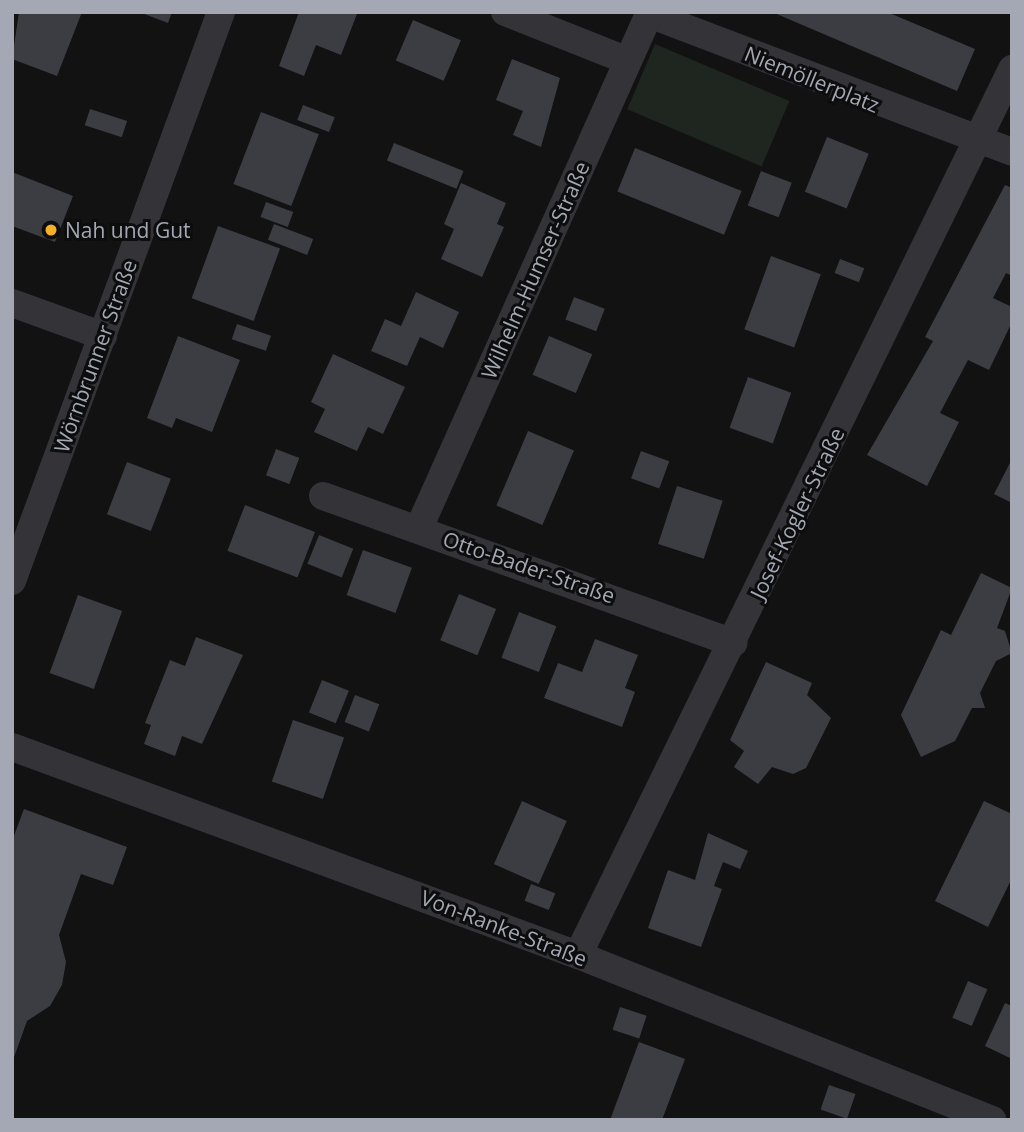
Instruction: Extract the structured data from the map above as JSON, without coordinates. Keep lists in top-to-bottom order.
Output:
{
  "streets": {
    "street": [
      "Niemöllerplatz",
      "Wilhelm-Humser-Straße",
      "Wörnbrunner Straße",
      "Josef-Kogler-Straße",
      "Otto-Bader-Straße",
      "Von-Ranke-Straße"
    ]
  },
  "crossings": [
    ["Niemöllerplatz", "Wilhelm-Humser-Straße"],
    ["Niemöllerplatz", "Josef-Kogler-Straße"],
    ["Wilhelm-Humser-Straße", "Otto-Bader-Straße"],
    ["Josef-Kogler-Straße", "Otto-Bader-Straße"],
    ["Josef-Kogler-Straße", "Von-Ranke-Straße"]
  ],
  "places": ["Nah und Gut"]
}
